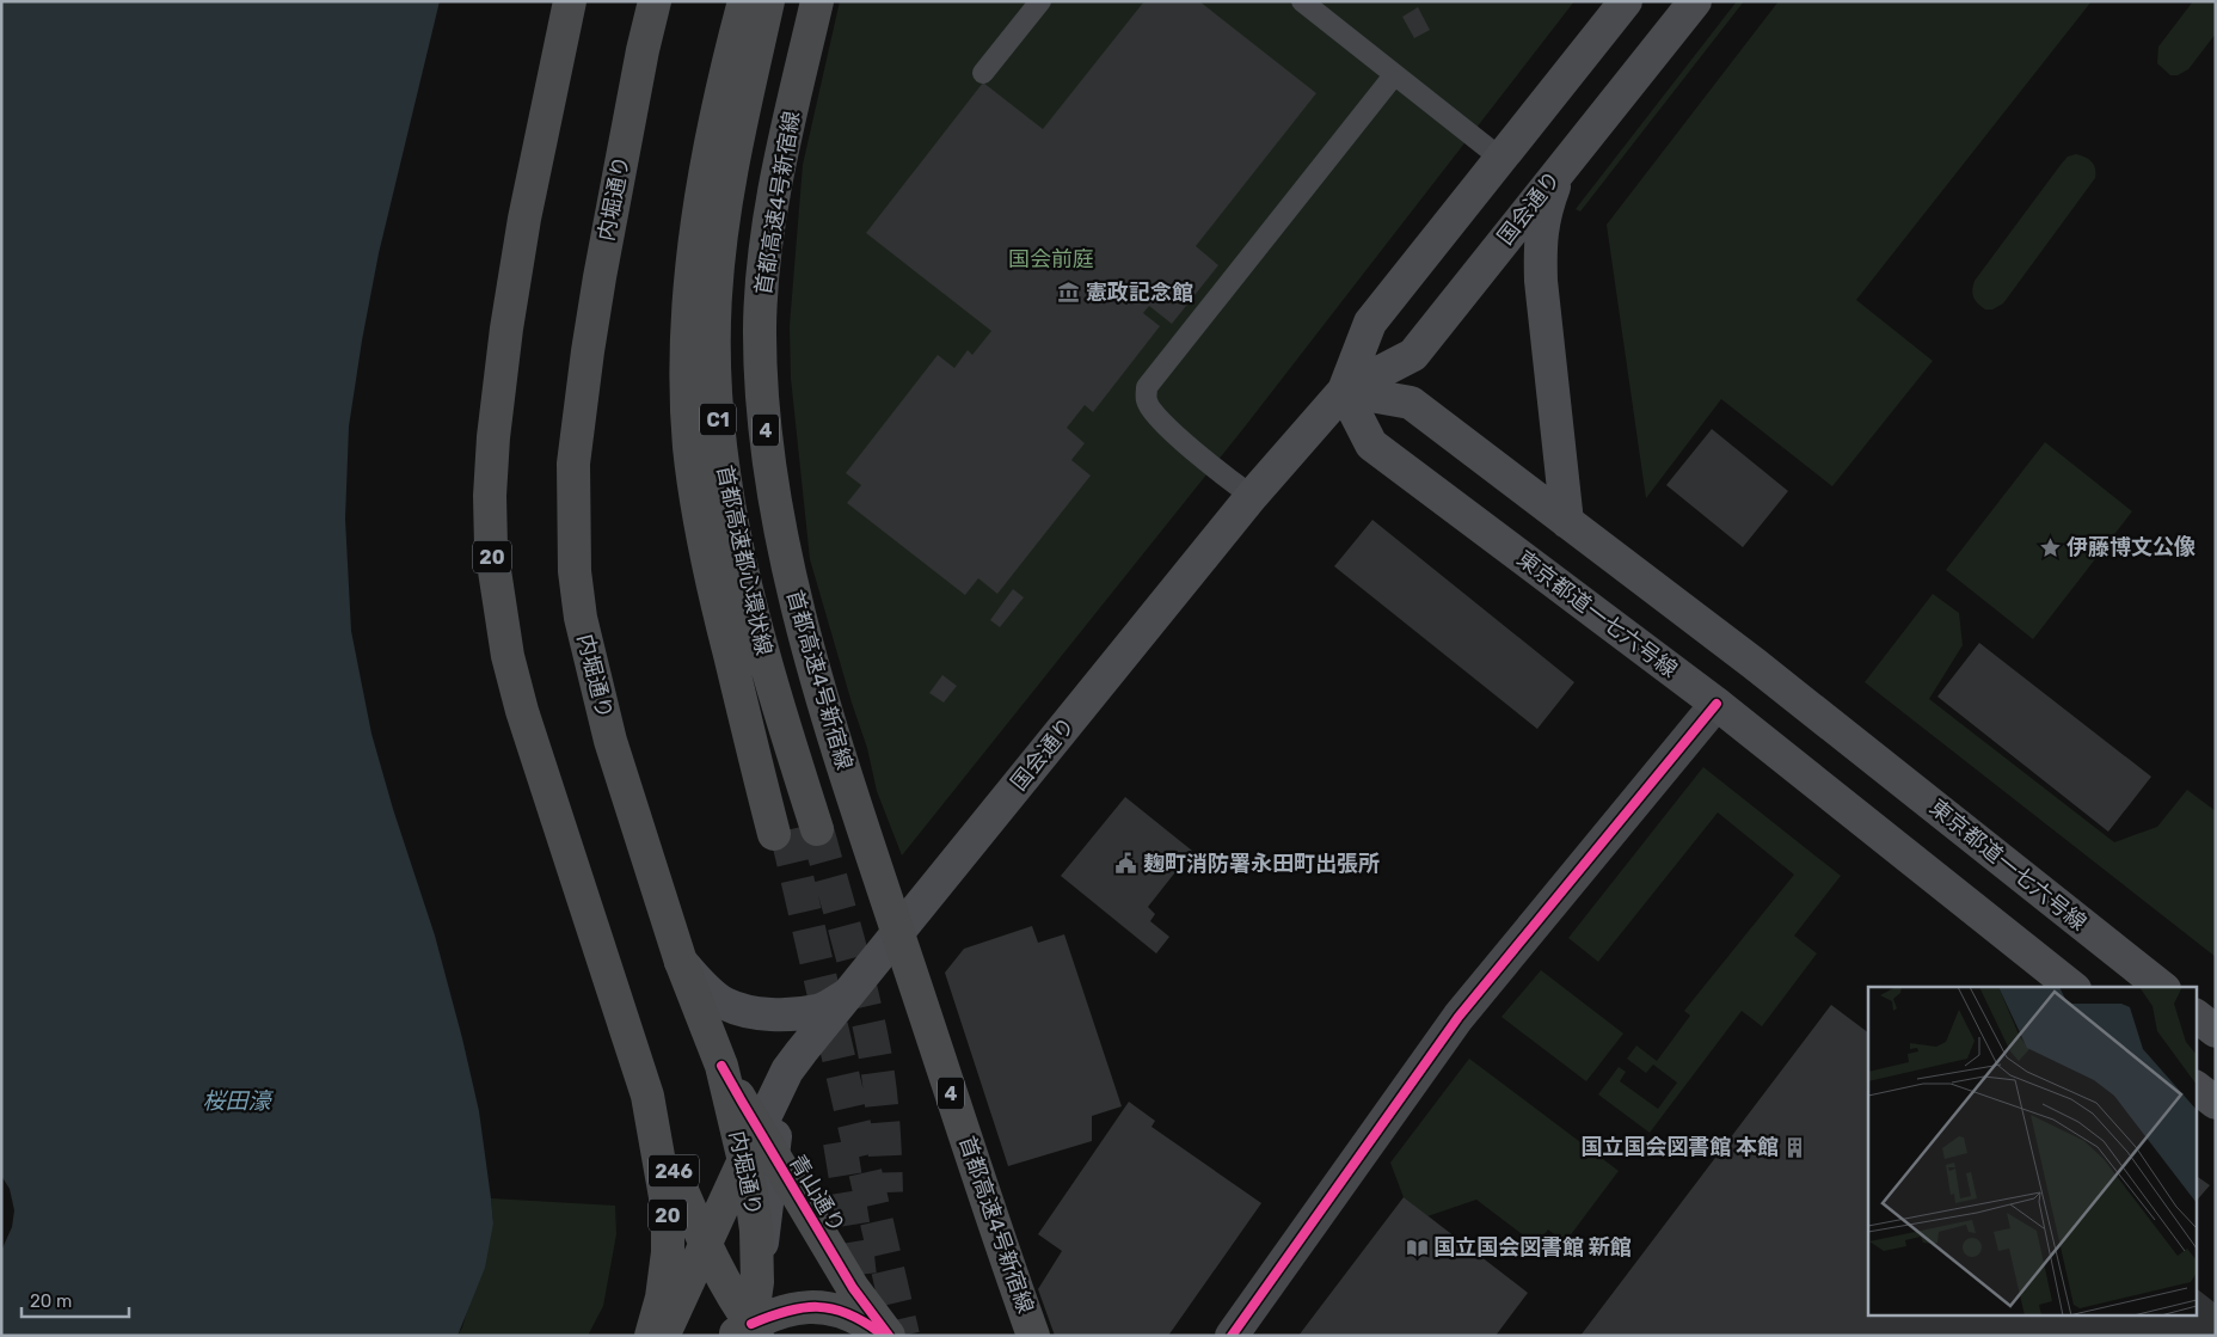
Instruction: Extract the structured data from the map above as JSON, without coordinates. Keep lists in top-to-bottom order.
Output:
{
  "streets": {
    "highway": [
      "内堀通り",
      "首都高速4号新宿線",
      "C1",
      "4",
      "20",
      "首都高速都心環状線",
      "246",
      "青山通り"
    ],
    "main road": ["国会通り", "東京都道一七六号線"]
  },
  "crossings": [
    ["内堀通り", "国会通り"],
    ["内堀通り", "246"],
    ["内堀通り", "青山通り"],
    ["国会通り", "東京都道一七六号線"],
    ["国会通り", "青山通り"],
    ["20", "246"]
  ],
  "water": ["桜田濠"],
  "parks": ["国会前庭"],
  "places": {
    "museum": ["憲政記念館"],
    "place": ["伊藤博文公像"],
    "public building": ["麹町消防署永田町出張所"],
    "building": ["国立国会図書館 本館"],
    "library": ["国立国会図書館 新館"]
  },
  "scale_bar": "20 m"
}
